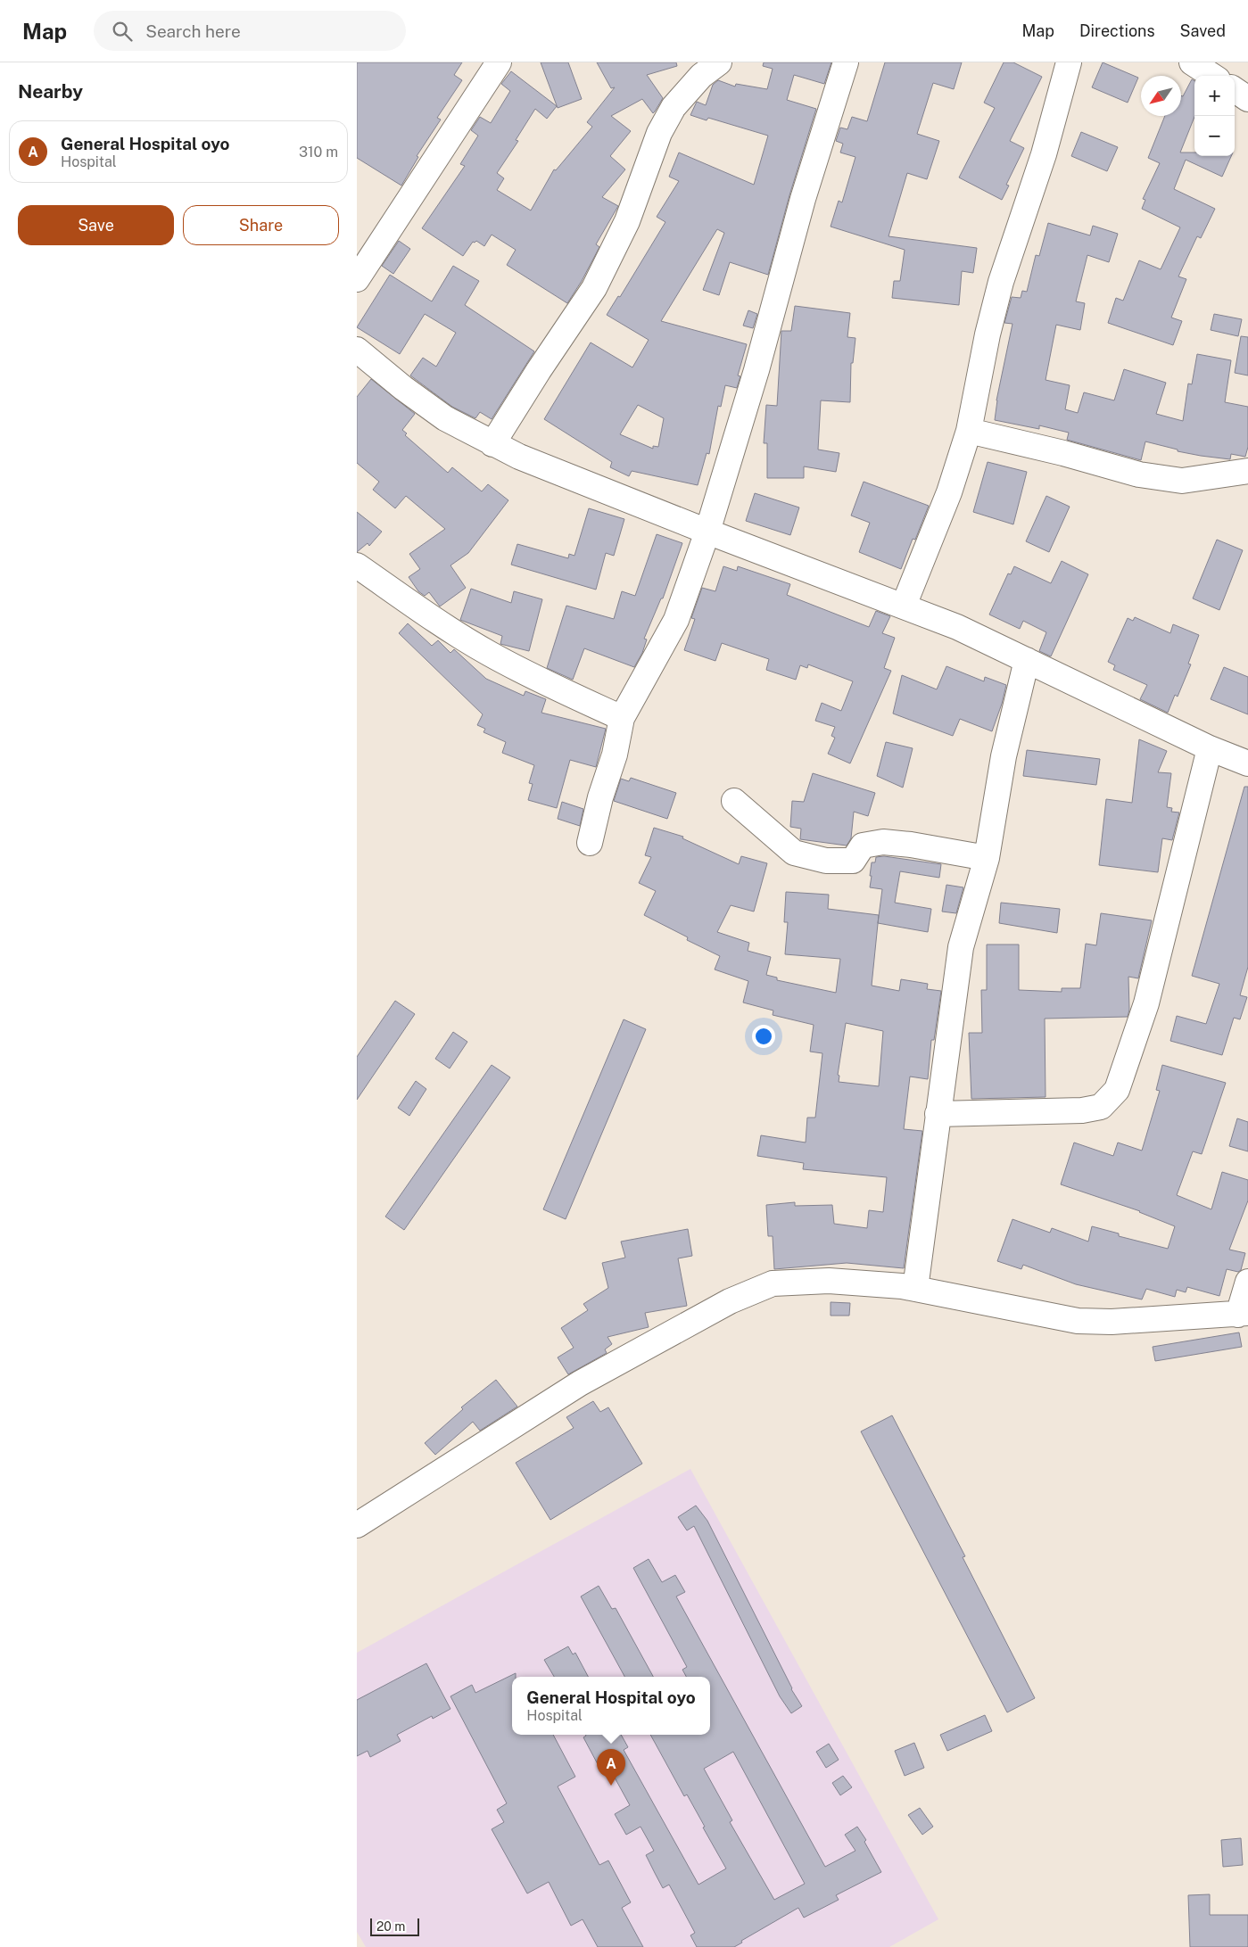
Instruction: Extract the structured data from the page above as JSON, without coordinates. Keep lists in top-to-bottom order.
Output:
{
  "scale_bar": "20 m",
  "north": "bottom left",
  "page": {
    "header": "Map",
    "search": "Search here",
    "nav": ["Map", "Directions", "Saved"],
    "heading": "Nearby",
    "map_buttons": ["+", "−"],
    "list": [
      {
        "mark": "A",
        "name": "General Hospital oyo",
        "note": "Hospital",
        "value": "310 m"
      }
    ],
    "buttons": ["Save", "Share"],
    "popup": ["General Hospital oyo", "Hospital"],
    "pins": "A",
    "scale": "20 m"
  }
}
